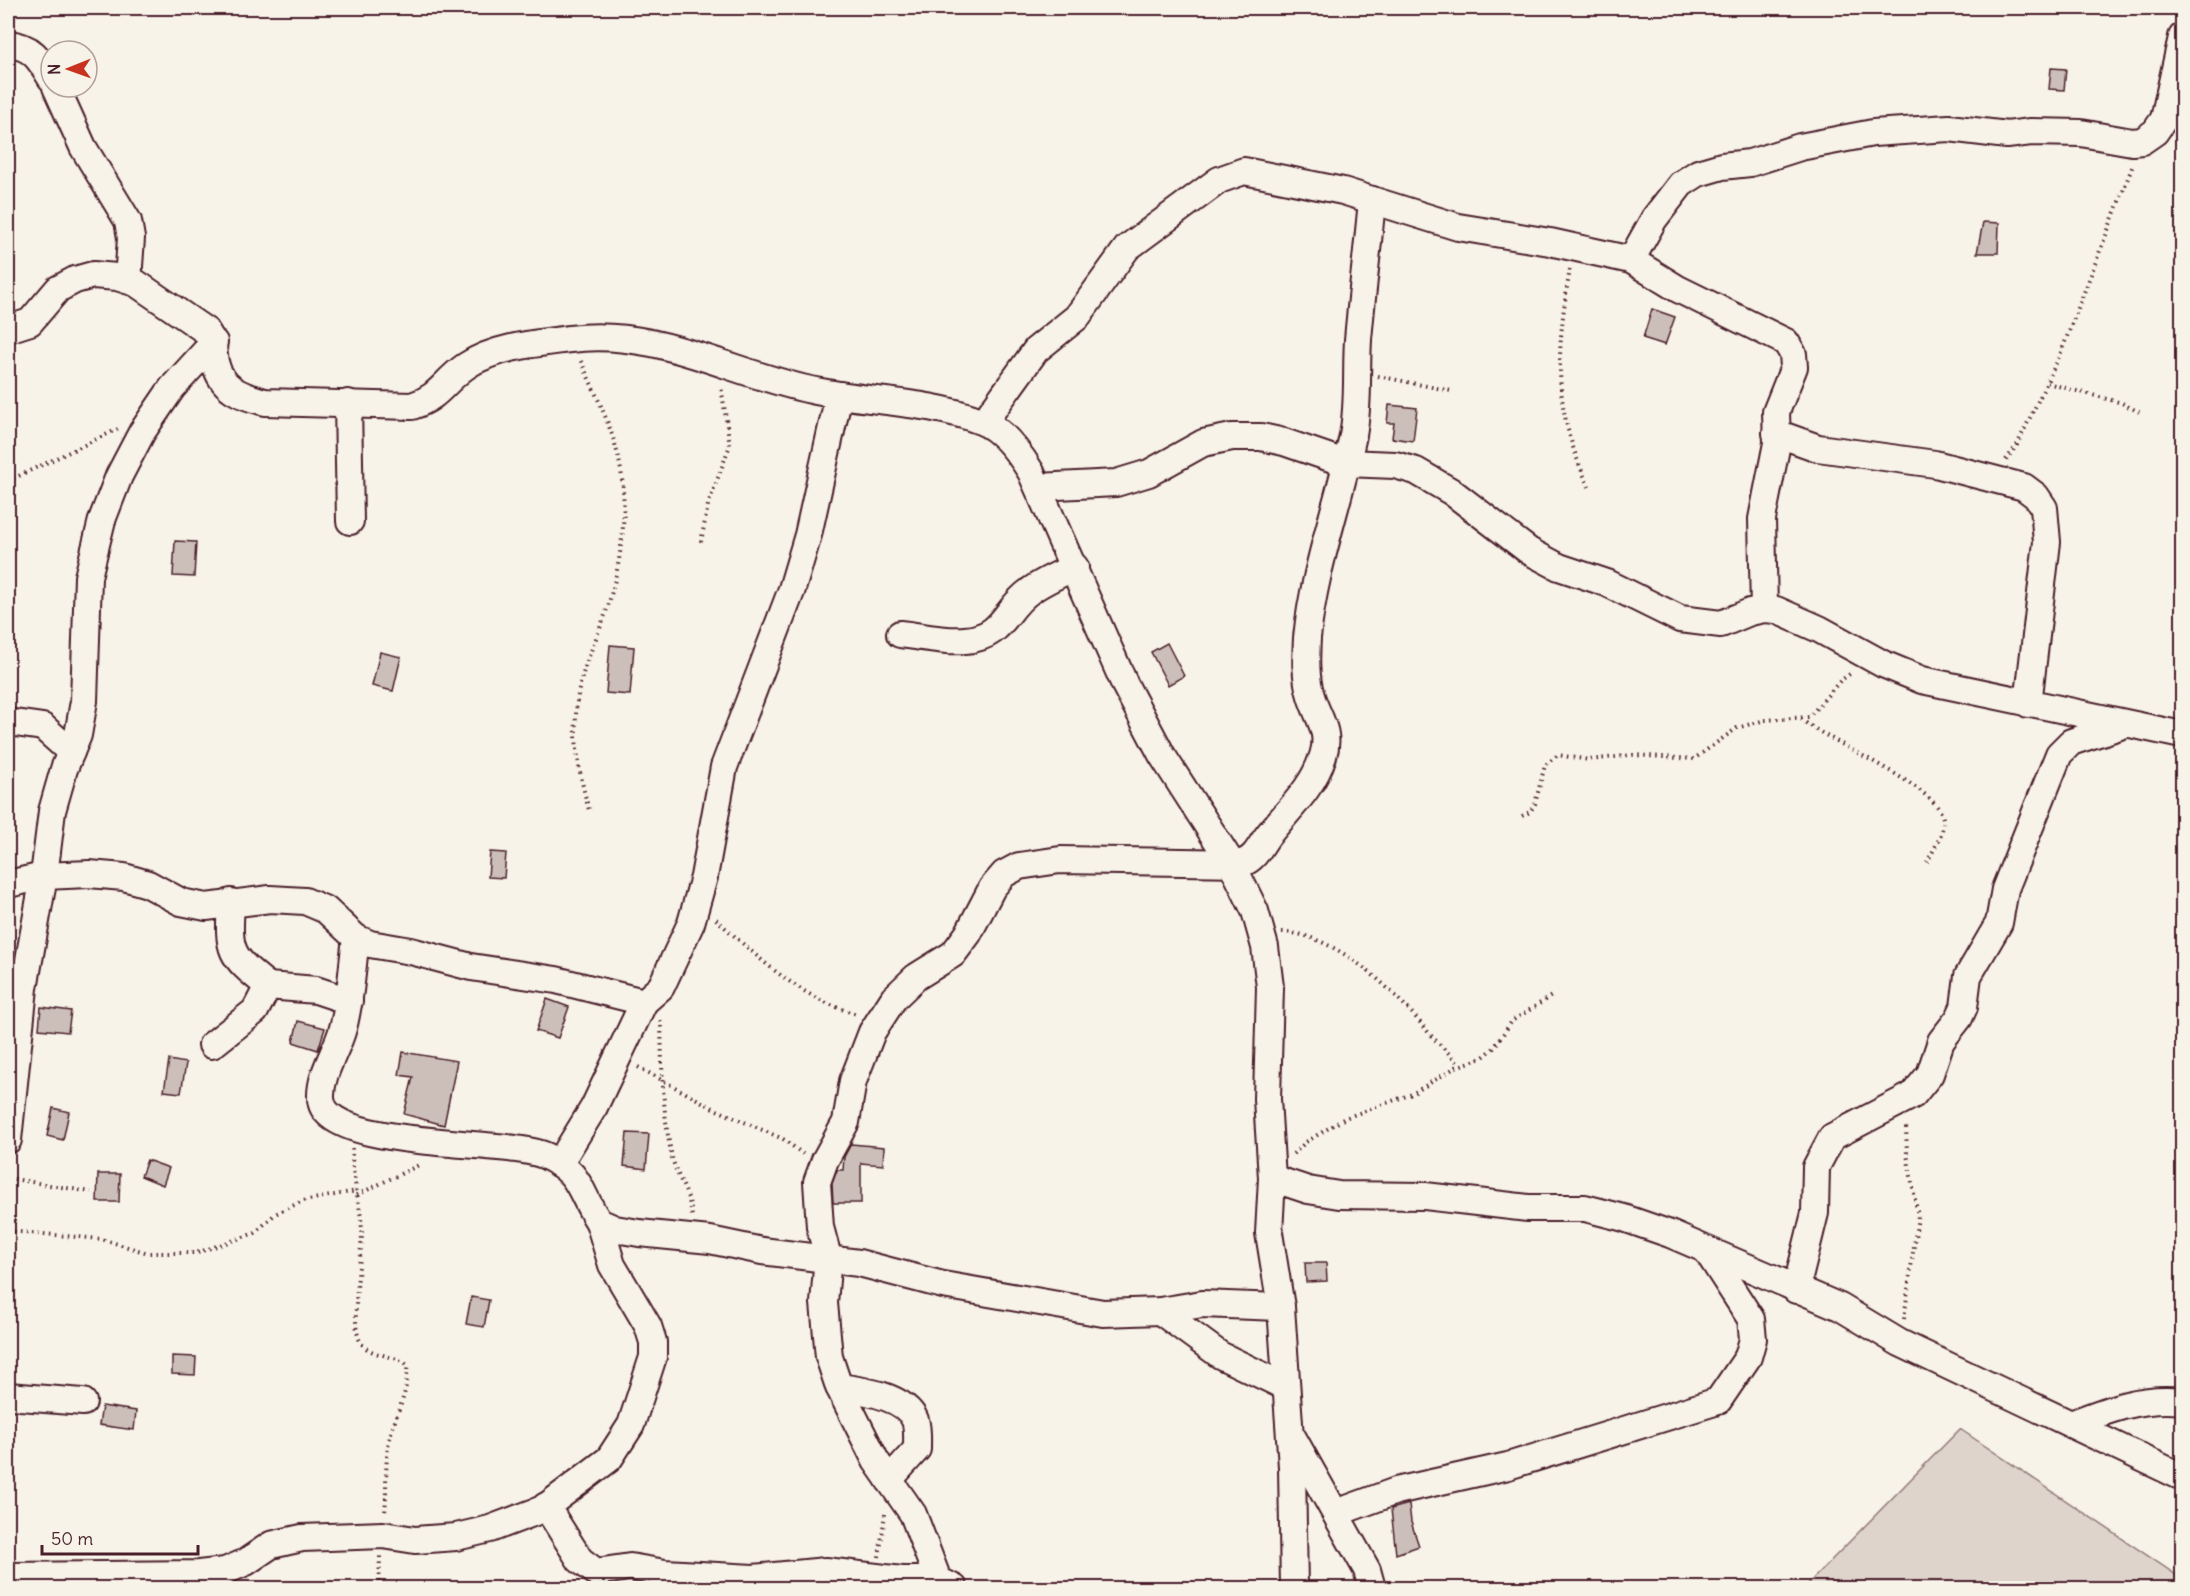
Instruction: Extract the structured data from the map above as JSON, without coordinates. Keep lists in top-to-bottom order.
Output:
{
  "scale_bar": "50 m",
  "north": "left"
}
